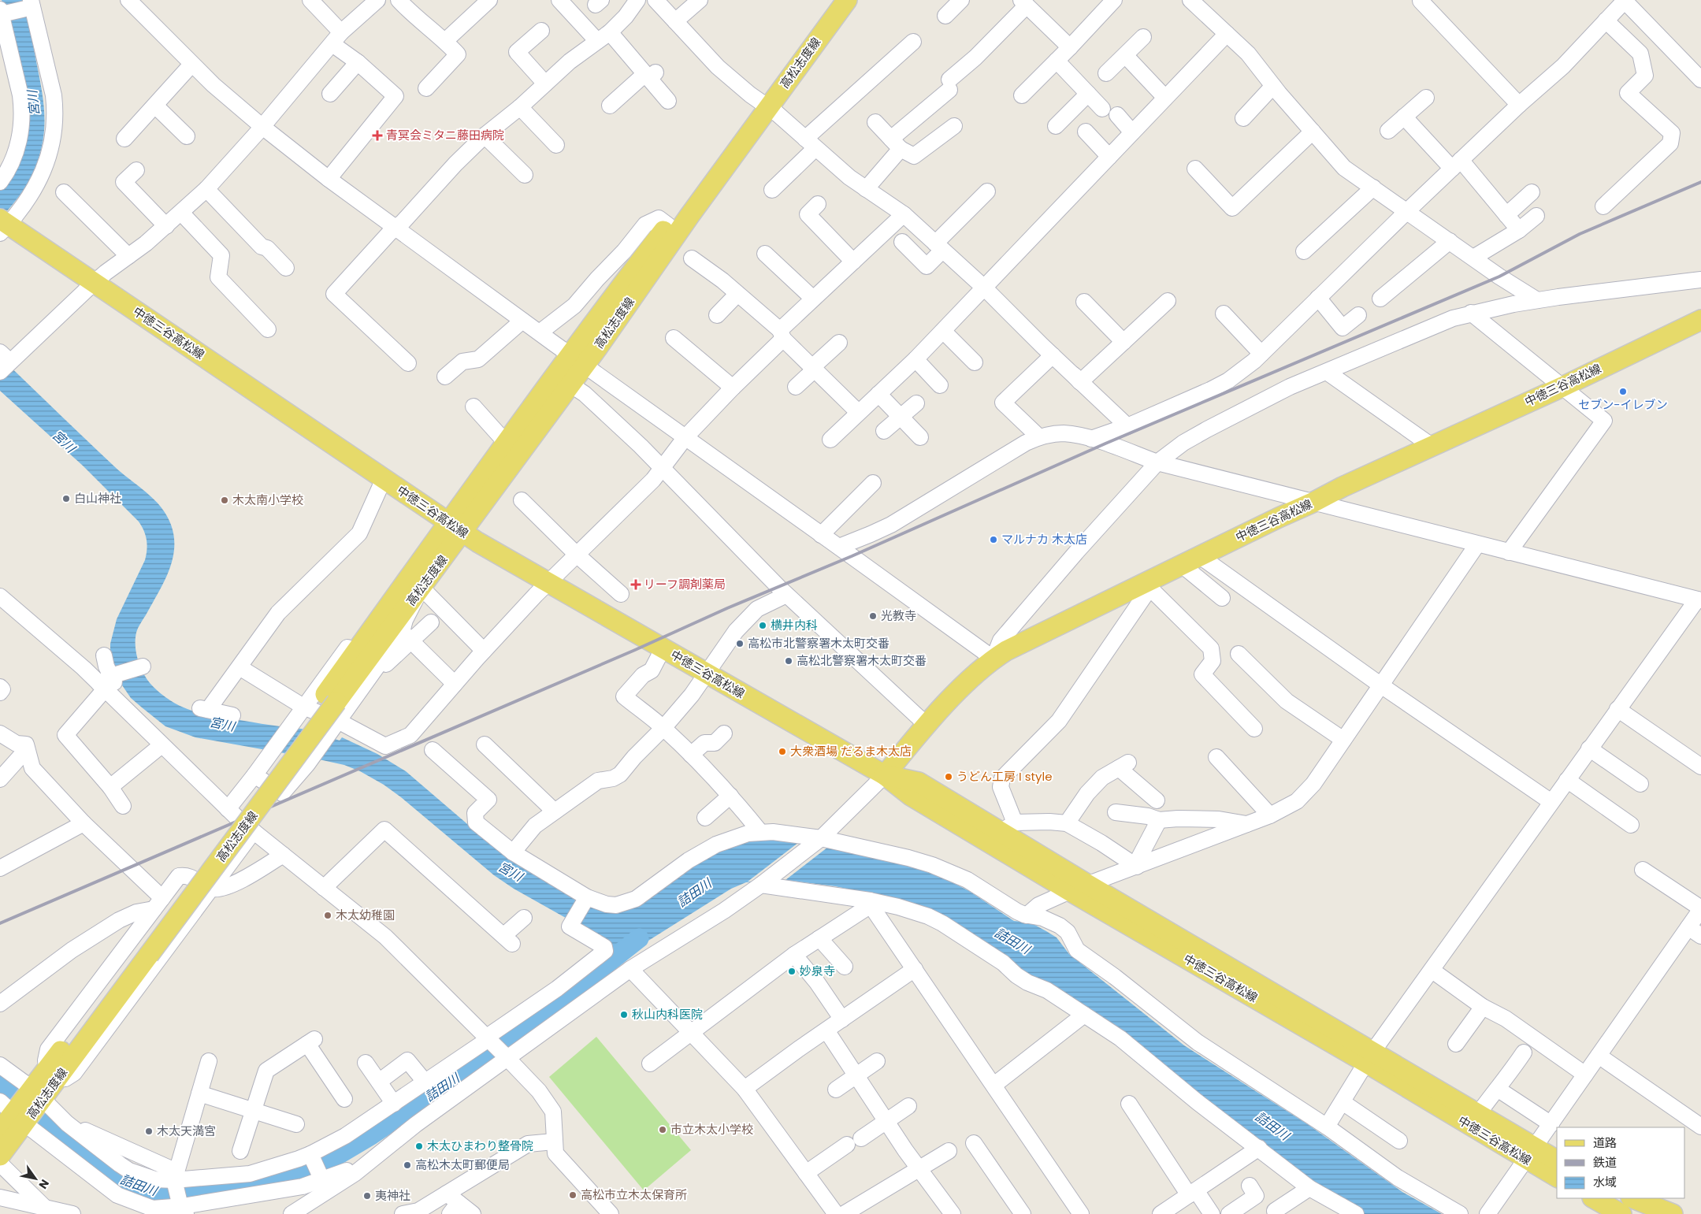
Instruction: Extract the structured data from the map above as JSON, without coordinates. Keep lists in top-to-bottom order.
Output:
{
  "streets": {
    "main road": ["高松志度線", "中徳三谷高松線"]
  },
  "crossings": [
    ["高松志度線", "中徳三谷高松線"]
  ],
  "water": ["宮川", "詰田川"],
  "places": {
    "health": ["青冥会ミタニ藤田病院", "リーフ調剤薬局"],
    "other": [
      "セブン-イレブン",
      "白山神社",
      "木太南小学校",
      "マルナカ 木太店",
      "光教寺",
      "横井内科",
      "高松市北警察署木太町交番",
      "高松北警察署木太町交番",
      "大衆酒場 だるま木太店",
      "うどん工房 I style",
      "木太幼稚園",
      "妙泉寺",
      "秋山内科医院",
      "市立木太小学校",
      "木太天満宮",
      "木太ひまわり整骨院",
      "高松木太町郵便局",
      "高松市立木太保育所",
      "夷神社"
    ]
  },
  "legend": ["道路", "鉄道", "水域"],
  "north": "bottom right"
}
